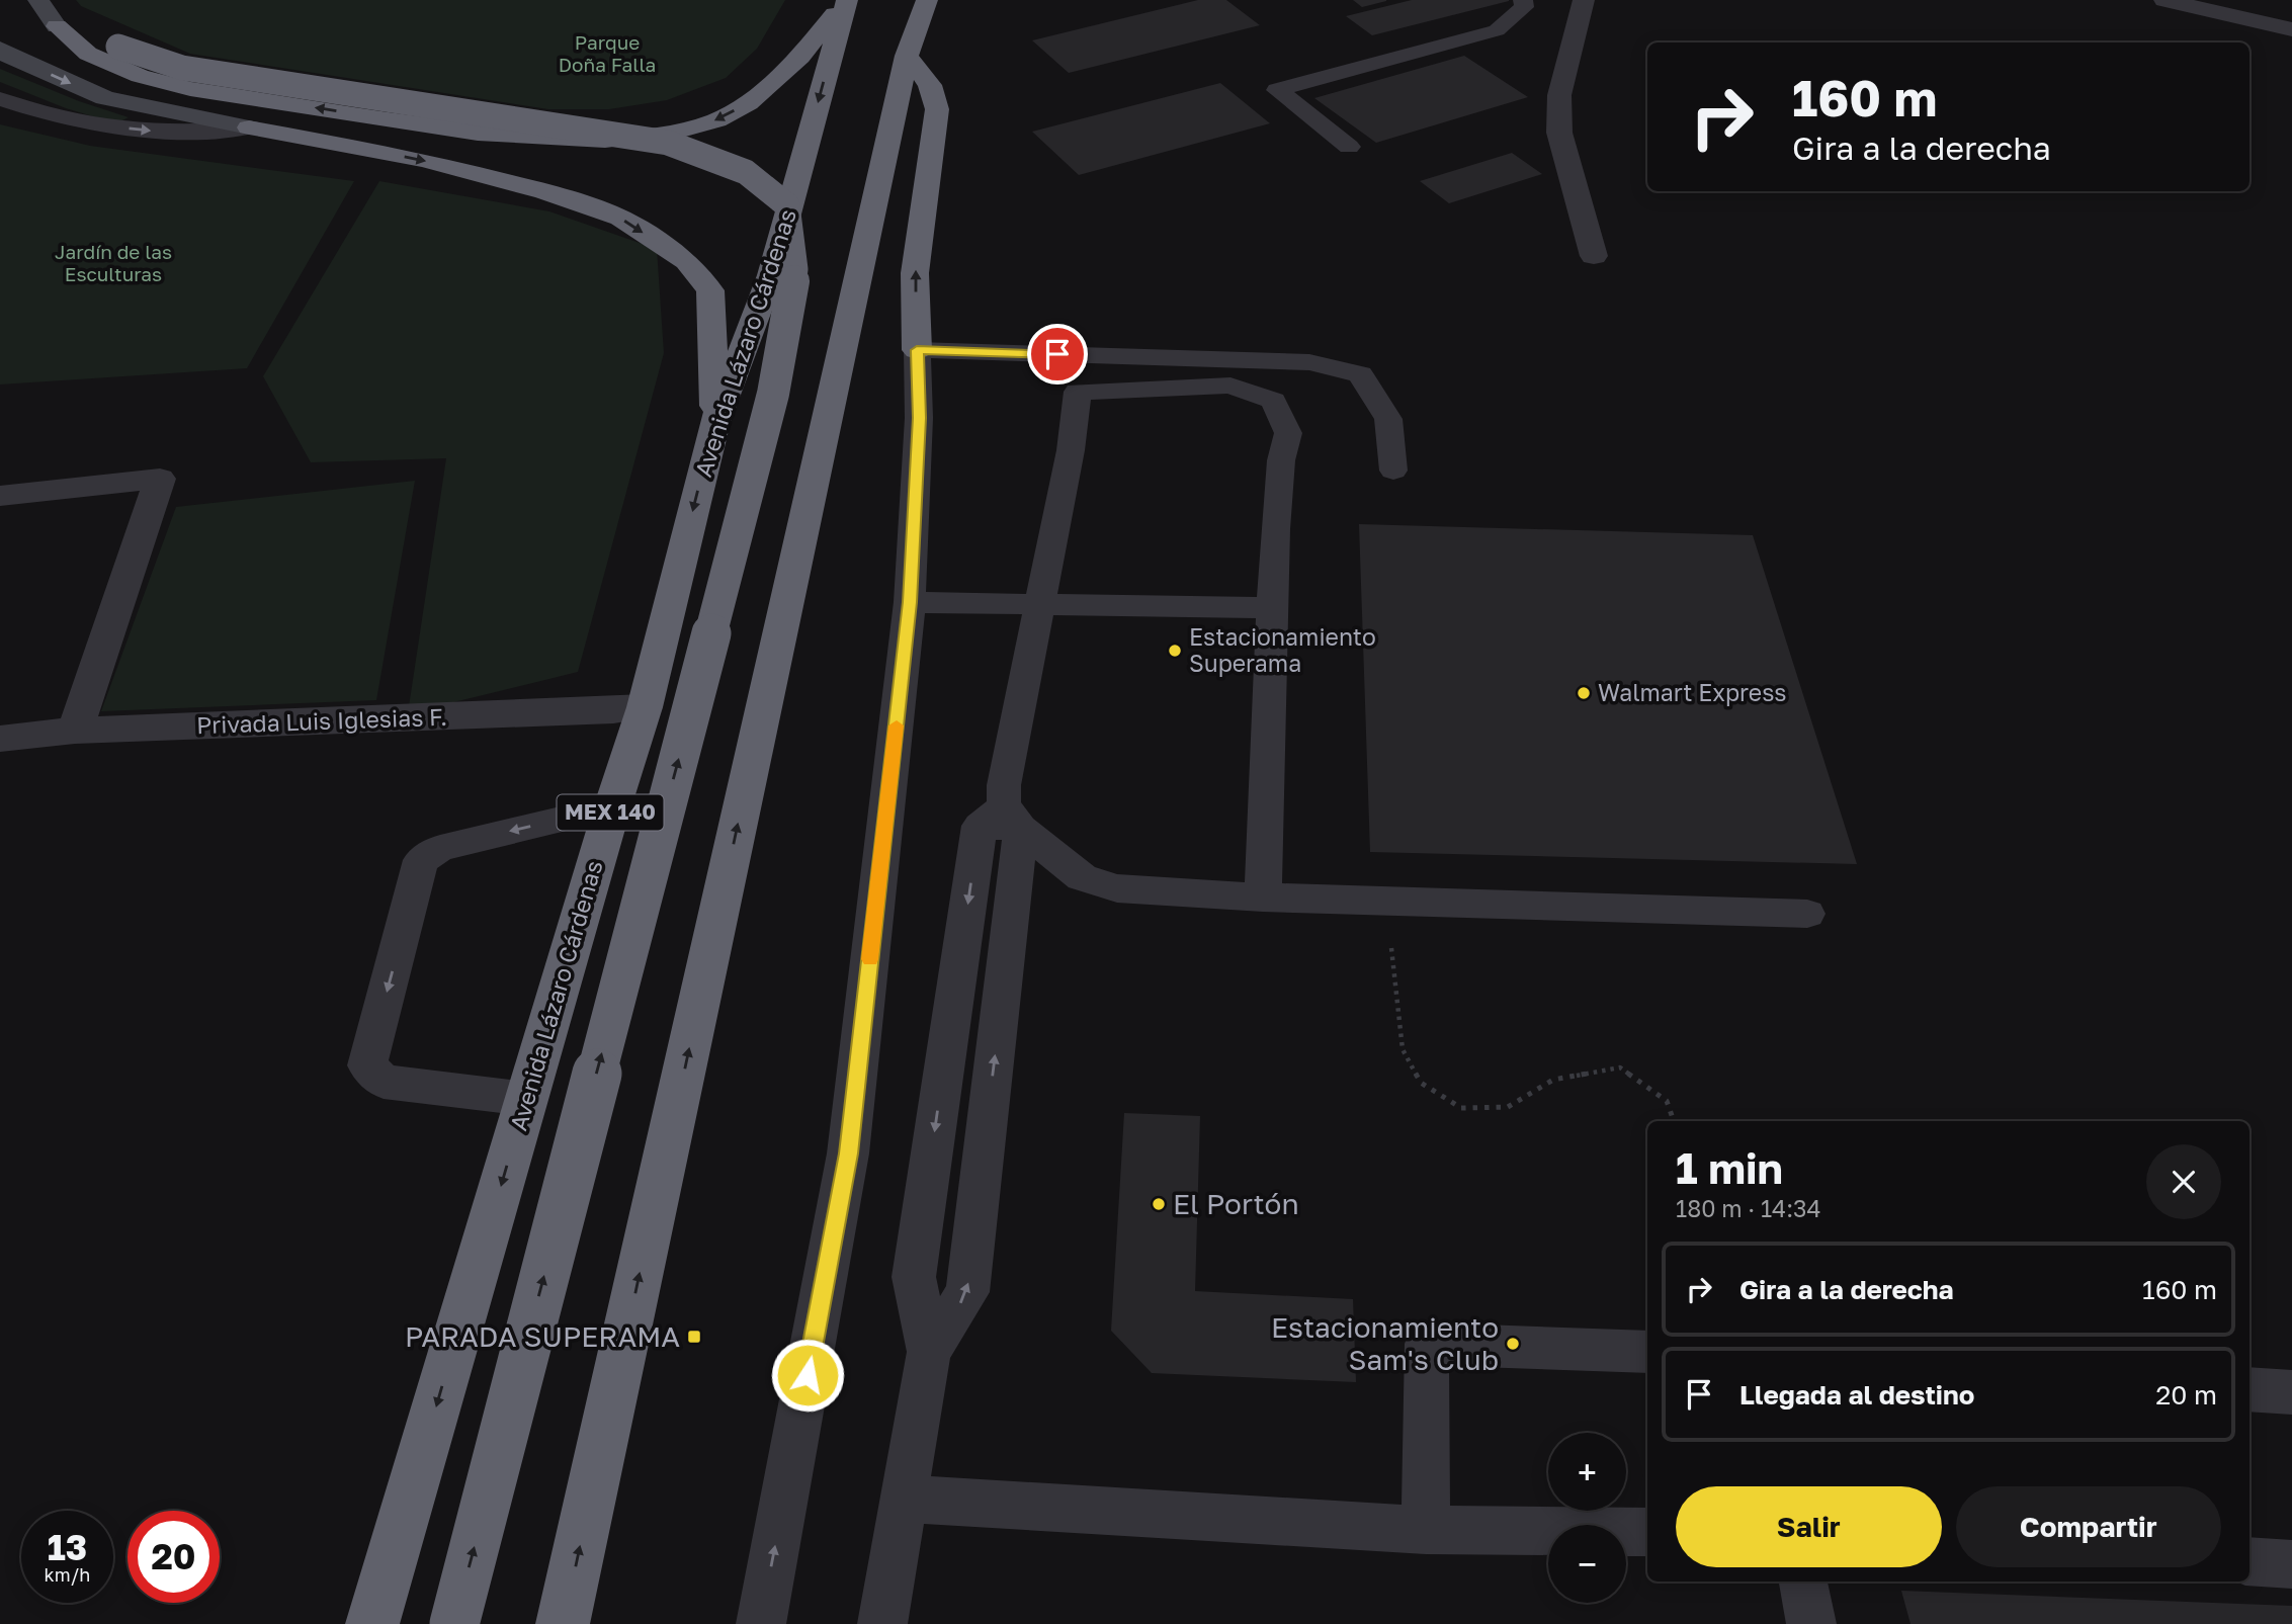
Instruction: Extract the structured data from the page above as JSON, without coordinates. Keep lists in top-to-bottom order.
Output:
{
  "streets": {
    "highway": ["Avenida Lázaro Cárdenas", "MEX 140"],
    "street": ["Privada Luis Iglesias F."]
  },
  "crossings": [
    ["Avenida Lázaro Cárdenas", "Privada Luis Iglesias F."]
  ],
  "parks": ["Parque Doña Falla", "Jardín de las Esculturas"],
  "places": {
    "other": [
      "Estacionamiento Superama",
      "Walmart Express",
      "El Portón",
      "Estacionamiento Sam's Club"
    ],
    "transit": ["PARADA SUPERAMA"]
  },
  "page": {
    "turn": ["160 m", "Gira a la derecha"],
    "heading": ["1 min", "180 m · 14:34"],
    "list": [
      {
        "name": "Gira a la derecha",
        "value": "160 m"
      },
      {
        "name": "Llegada al destino",
        "value": "20 m"
      }
    ],
    "map_buttons": ["+", "−"],
    "buttons": ["Salir", "Compartir"],
    "speed": "13 km/h",
    "limit": "20"
  }
}
